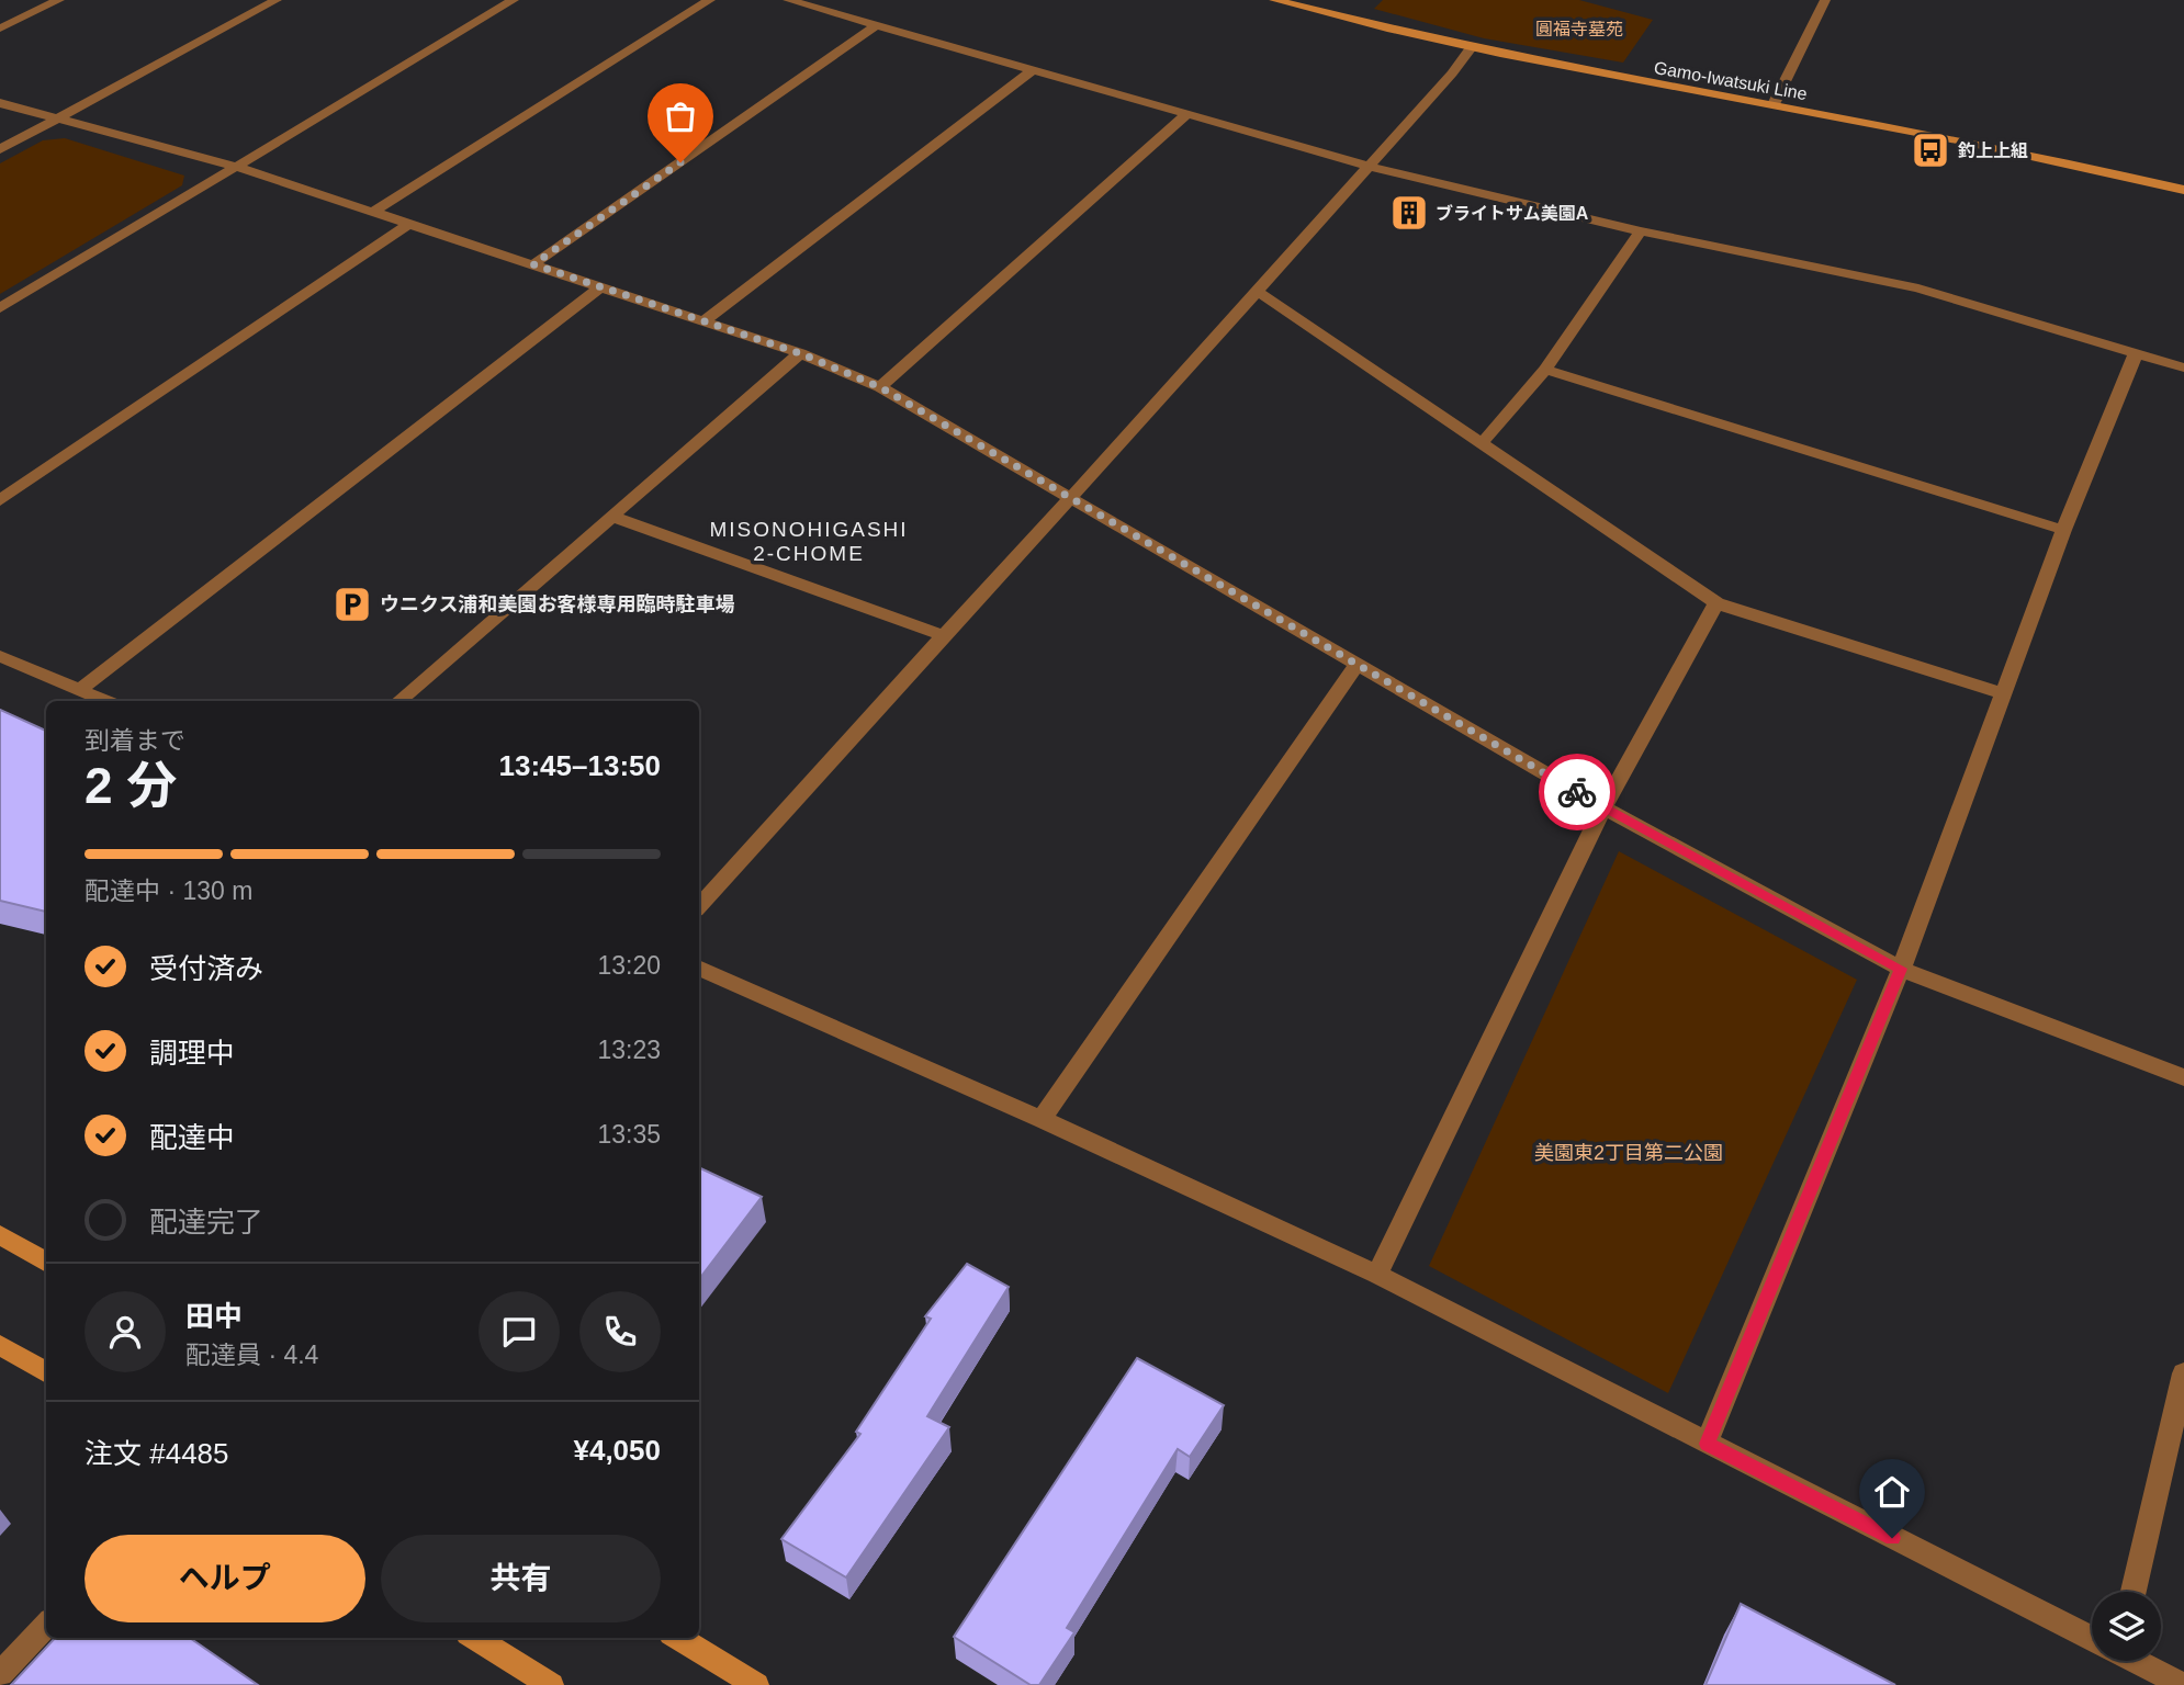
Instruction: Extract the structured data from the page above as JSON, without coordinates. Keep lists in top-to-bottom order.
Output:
{
  "streets": {
    "main road": ["Gamo-Iwatsuki Line"]
  },
  "districts": ["MISONOHIGASHI 2-CHOME"],
  "parks": ["圓福寺墓苑", "美園東2丁目第二公園"],
  "places": {
    "bus stop": ["釣上上組"],
    "building": ["ブライトサム美園A"],
    "parking": ["ウニクス浦和美園お客様専用臨時駐車場"]
  },
  "page": {
    "heading": ["2 分", "到着まで", "13:45–13:50"],
    "panel": [
      "田中",
      "配達員 · 4.4",
      "注文 #4485",
      "¥4,050"
    ],
    "bar": "配達中 · 130 m",
    "list": [
      ["受付済み", "13:20"],
      ["調理中", "13:23"],
      ["配達中", "13:35"],
      "配達完了"
    ],
    "buttons": ["ヘルプ", "共有"]
  }
}
